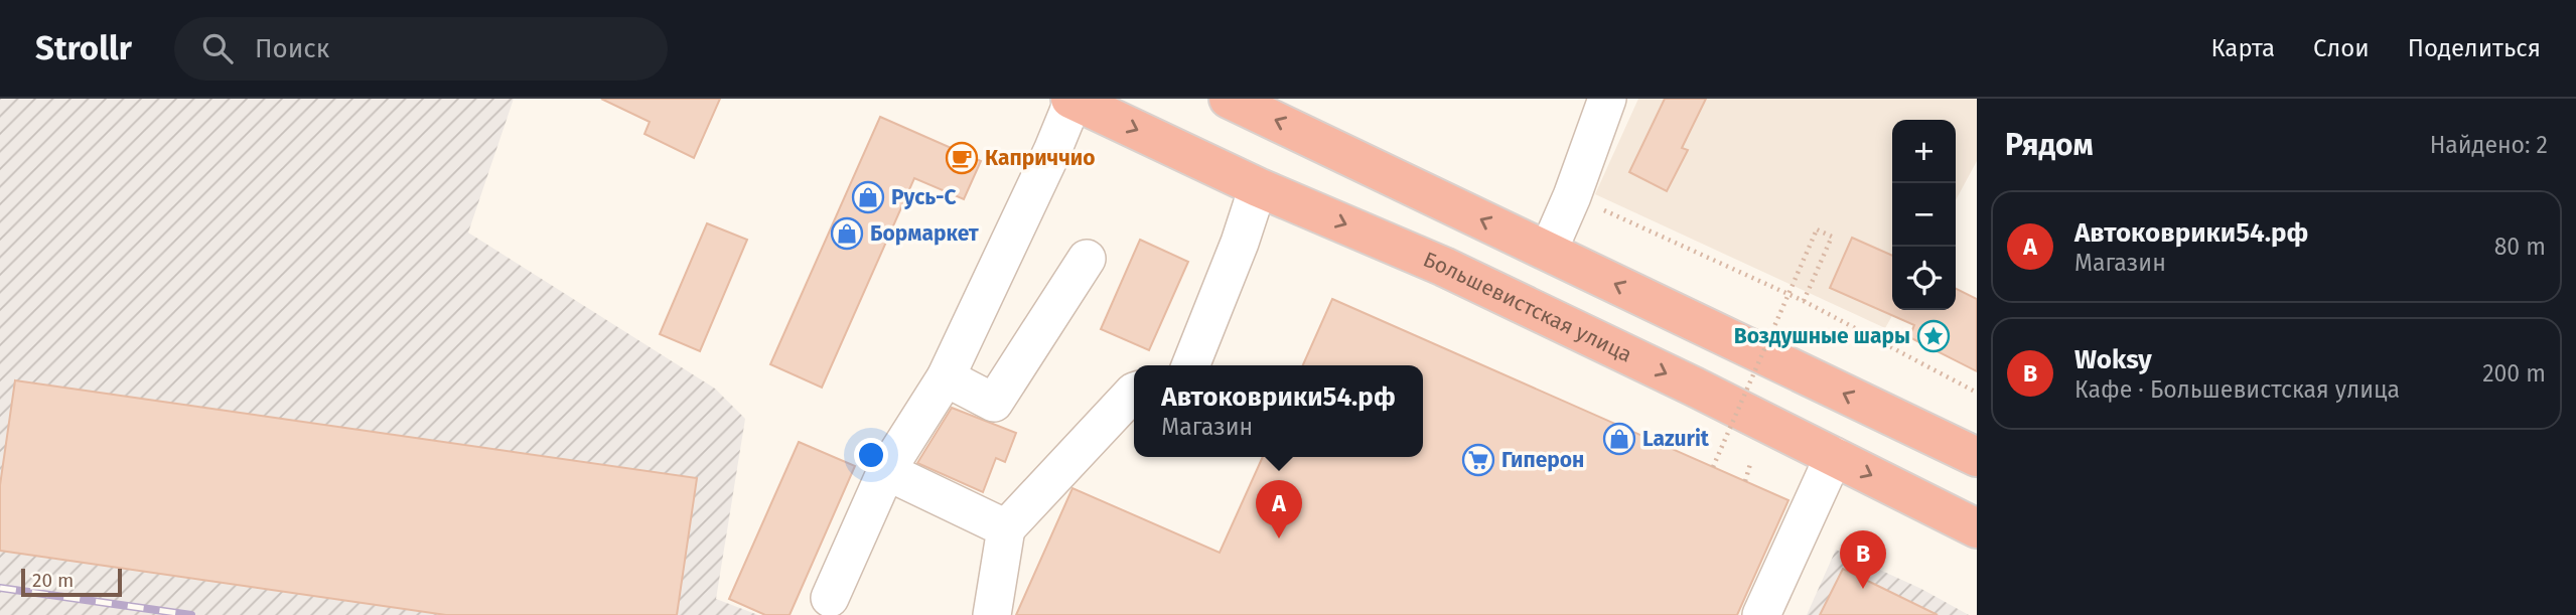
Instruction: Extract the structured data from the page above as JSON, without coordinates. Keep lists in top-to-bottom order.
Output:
{
  "streets": {
    "highway": ["Большевистская улица"]
  },
  "places": {
    "cafe": ["Каприччио"],
    "shop": ["Русь-С", "Бормаркет", "Lazurit"],
    "place": ["Воздушные шары"],
    "supermarket": ["Гиперон"]
  },
  "scale_bar": "20 m",
  "page": {
    "header": "Strollr",
    "search": "Поиск",
    "nav": ["Карта", "Слои", "Поделиться"],
    "heading": ["Рядом", "Найдено: 2"],
    "map_buttons": ["+", "−"],
    "list": [
      {
        "mark": "A",
        "name": "Автоковрики54.рф",
        "note": "Магазин",
        "value": "80 m"
      },
      {
        "mark": "B",
        "name": "Woksy",
        "note": "Кафе · Большевистская улица",
        "value": "200 m"
      }
    ],
    "popup": ["Автоковрики54.рф", "Магазин"],
    "pins": ["A", "B"],
    "scale": "20 m"
  }
}
